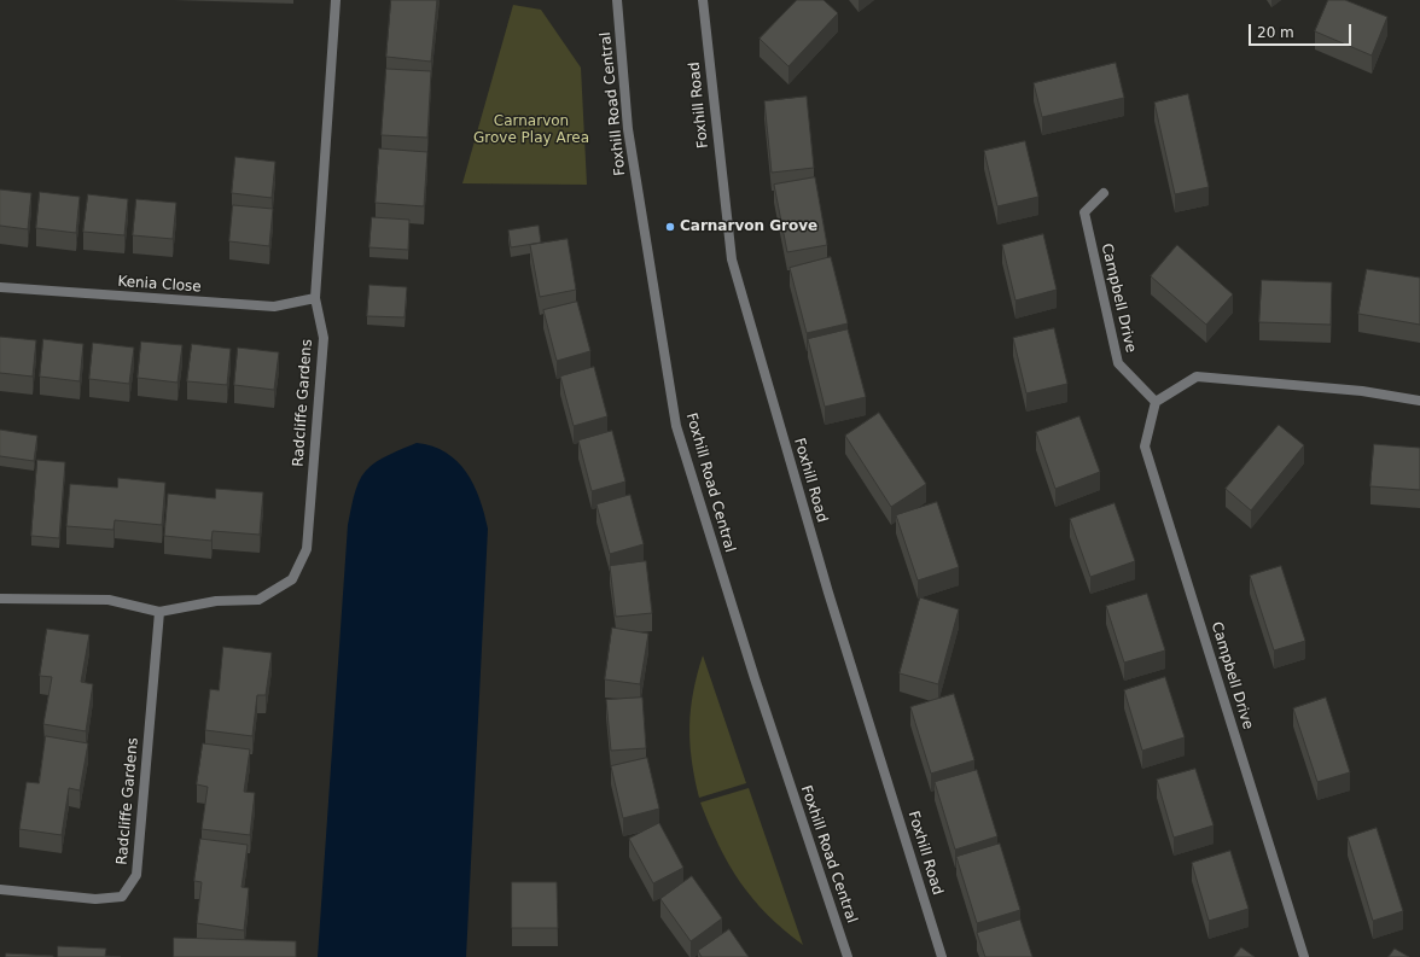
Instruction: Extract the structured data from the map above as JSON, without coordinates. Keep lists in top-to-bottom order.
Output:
{
  "streets": {
    "street": [
      "Foxhill Road Central",
      "Foxhill Road",
      "Kenia Close",
      "Campbell Drive",
      "Radcliffe Gardens"
    ]
  },
  "crossings": [
    ["Kenia Close", "Radcliffe Gardens"]
  ],
  "parks": ["Carnarvon Grove Play Area"],
  "places": ["Carnarvon Grove"],
  "scale_bar": "20 m"
}
